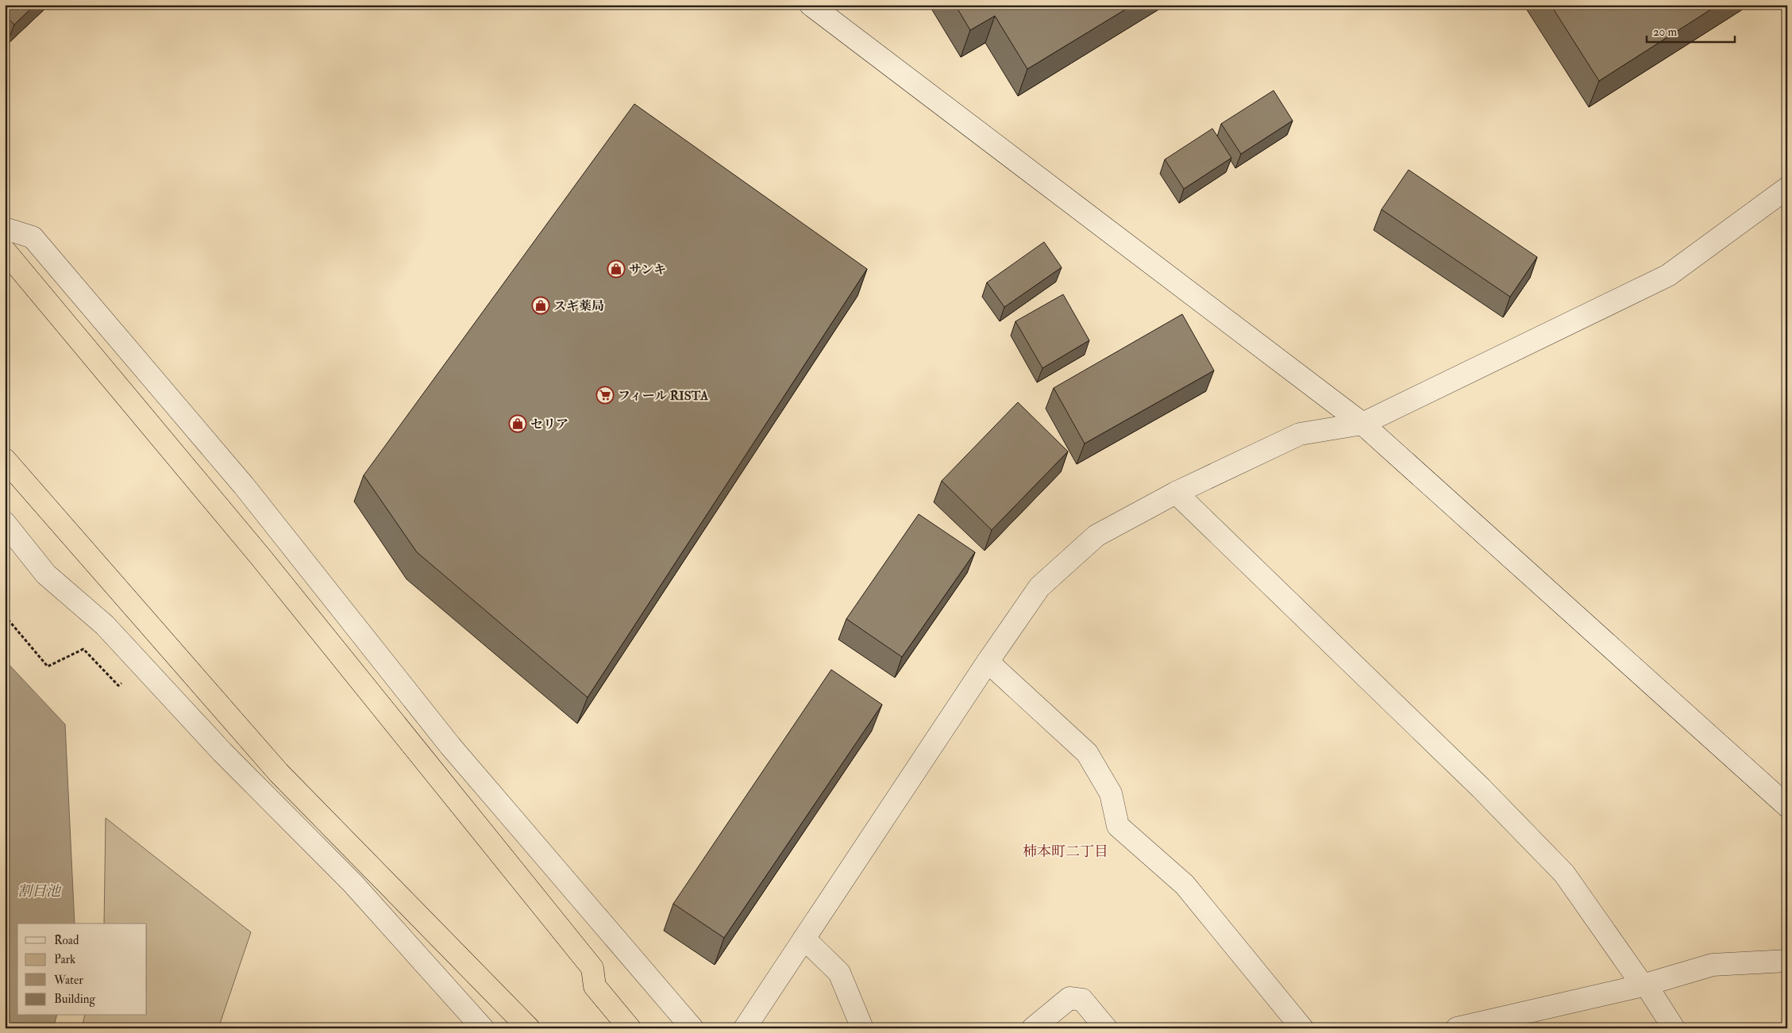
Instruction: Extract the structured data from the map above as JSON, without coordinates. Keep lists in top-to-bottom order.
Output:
{
  "districts": ["柿本町二丁目"],
  "water": ["割目池"],
  "places": {
    "shop": ["サンキ", "スギ薬局", "セリア"],
    "supermarket": ["フィール RISTA"]
  },
  "legend": [
    "Road",
    "Park",
    "Water",
    "Building"
  ],
  "scale_bar": "20 m"
}
